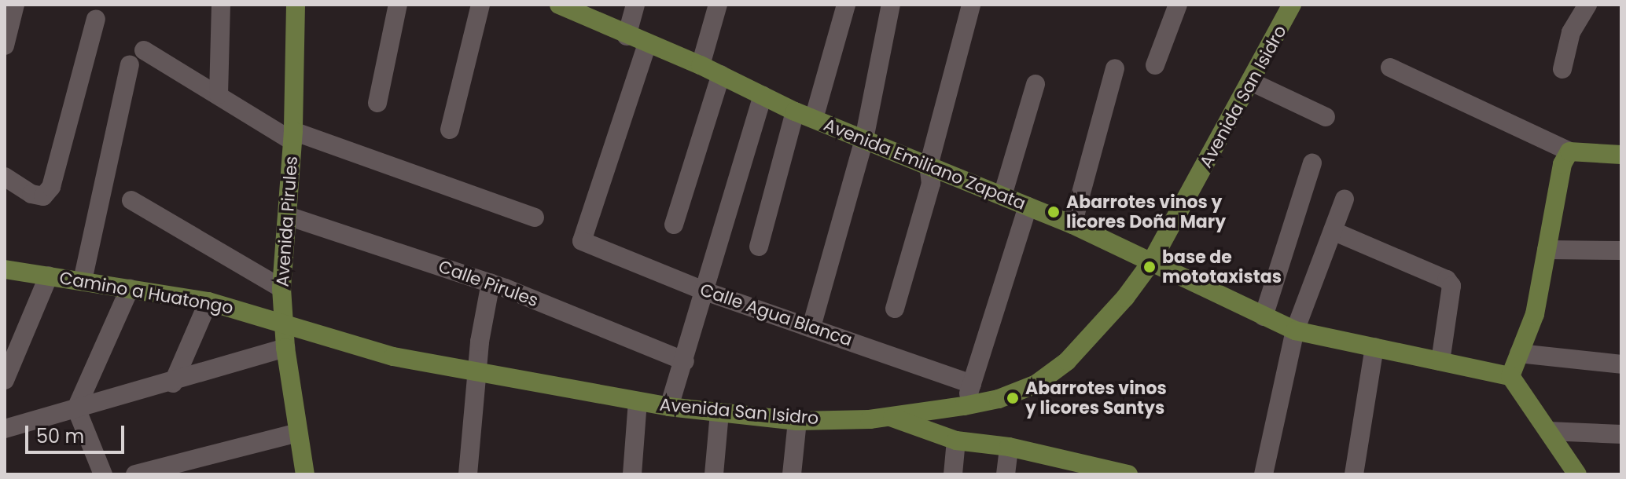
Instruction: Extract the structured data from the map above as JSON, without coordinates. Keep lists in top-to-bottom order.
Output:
{
  "streets": {
    "main road": [
      "Avenida San Isidro",
      "Avenida Emiliano Zapata",
      "Avenida Pirules",
      "Camino a Huatongo"
    ],
    "street": ["Calle Pirules", "Calle Agua Blanca"]
  },
  "crossings": [
    ["Avenida San Isidro", "Avenida Emiliano Zapata"],
    ["Avenida San Isidro", "Avenida Pirules"],
    ["Avenida San Isidro", "Camino a Huatongo"],
    ["Avenida Emiliano Zapata", "Calle Agua Blanca"],
    ["Avenida Pirules", "Calle Pirules"],
    ["Avenida Pirules", "Camino a Huatongo"]
  ],
  "places": ["Abarrotes vinos y licores Doña Mary", "base de mototaxistas", "Abarrotes vinos y licores Santys"],
  "scale_bar": "50 m"
}
